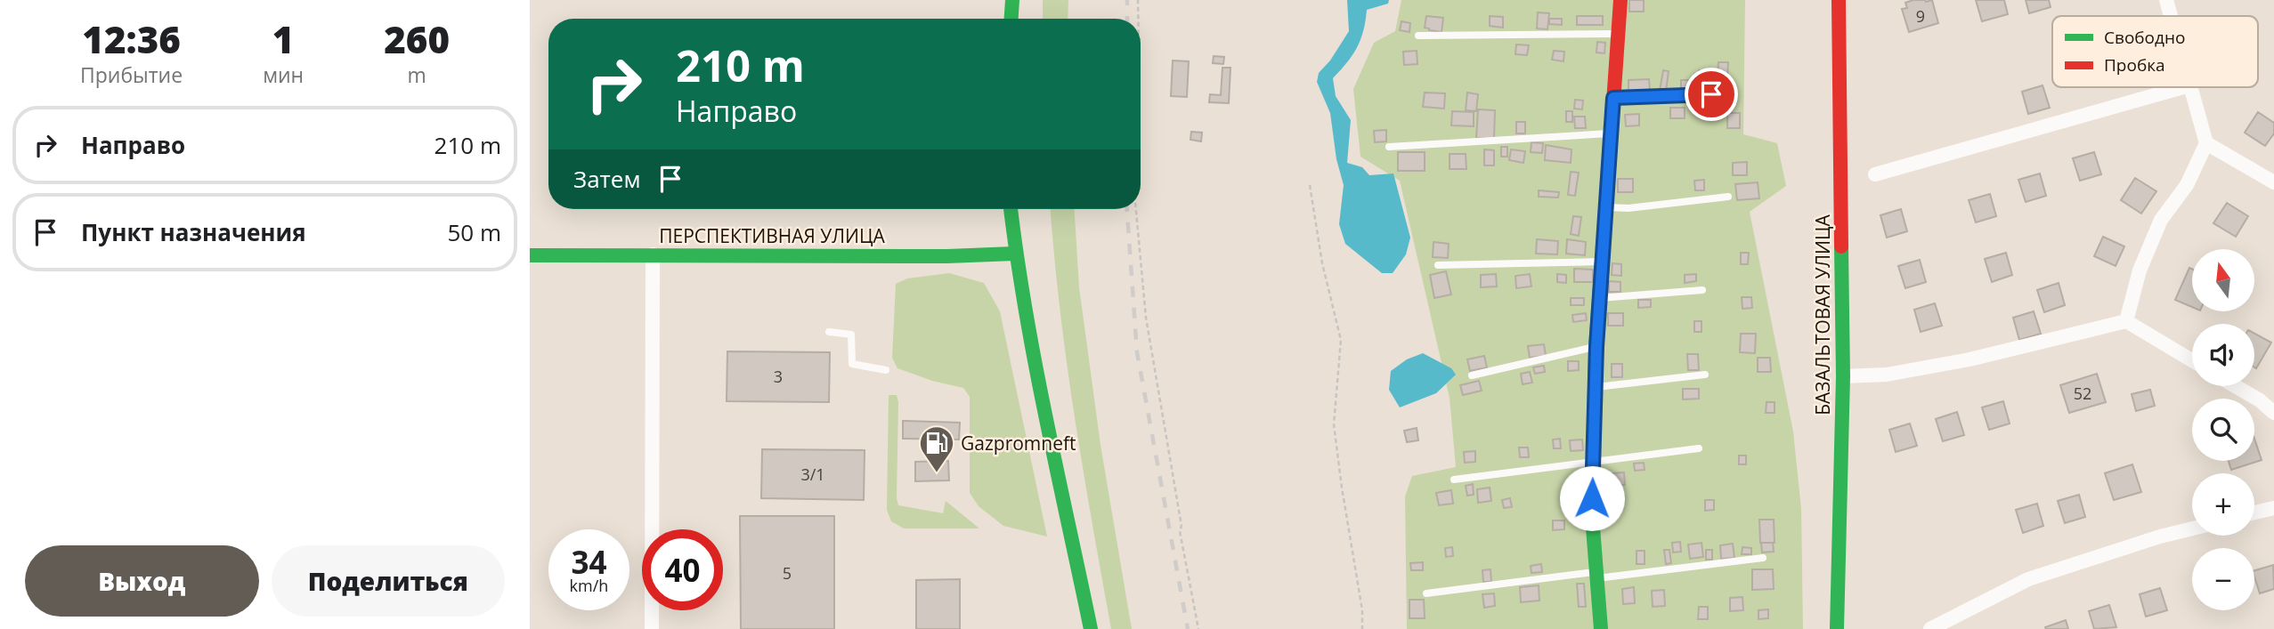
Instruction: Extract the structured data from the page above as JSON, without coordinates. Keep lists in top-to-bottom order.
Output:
{
  "streets": {
    "street": ["ПЕРСПЕКТИВНАЯ УЛИЦА", "БАЗАЛЬТОВАЯ УЛИЦА"]
  },
  "places": {
    "fuel station": ["Gazpromneft"]
  },
  "house_numbers": [
    "9",
    "3",
    "52",
    "3/1",
    "5"
  ],
  "legend": ["Свободно", "Пробка"],
  "north": "top",
  "page": {
    "eta": [
      "12:36",
      "Прибытие",
      "1",
      "мин",
      "260",
      "m"
    ],
    "turn": ["210 m", "Направо"],
    "list": [
      {
        "name": "Направо",
        "value": "210 m"
      },
      {
        "name": "Пункт назначения",
        "value": "50 m"
      }
    ],
    "then": "Затем",
    "map_buttons": ["+", "−"],
    "speed": "34 km/h",
    "limit": "40",
    "buttons": ["Выход", "Поделиться"]
  }
}
